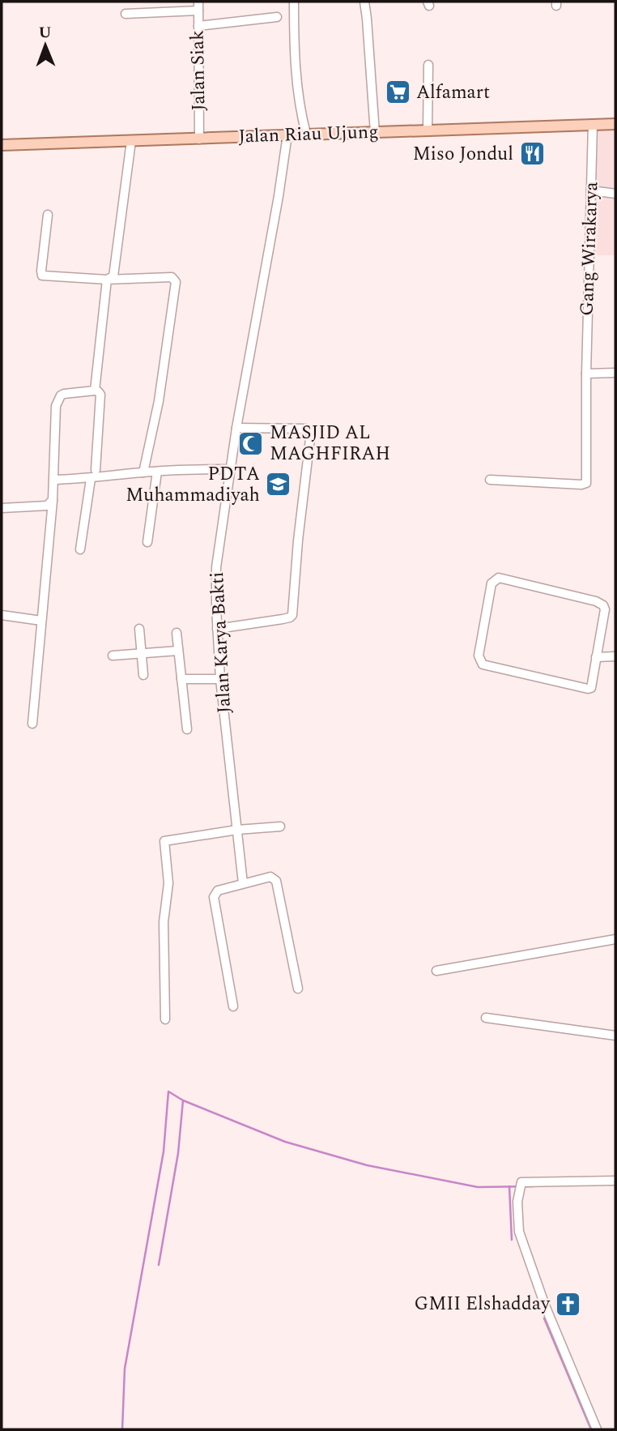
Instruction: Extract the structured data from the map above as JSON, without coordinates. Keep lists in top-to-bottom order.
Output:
{
  "streets": {
    "main road": ["Jalan Riau Ujung"],
    "street": ["Jalan Siak", "Gang Wirakarya", "Jalan Karya Bakti"]
  },
  "crossings": [
    ["Jalan Siak", "Jalan Riau Ujung"],
    ["Jalan Riau Ujung", "Gang Wirakarya"],
    ["Jalan Riau Ujung", "Jalan Karya Bakti"]
  ],
  "places": {
    "supermarket": ["Alfamart"],
    "restaurant": ["Miso Jondul"],
    "mosque": ["MASJID AL MAGHFIRAH"],
    "school or university": ["PDTA Muhammadiyah"],
    "church": ["GMII Elshadday"]
  },
  "north": "top"
}
